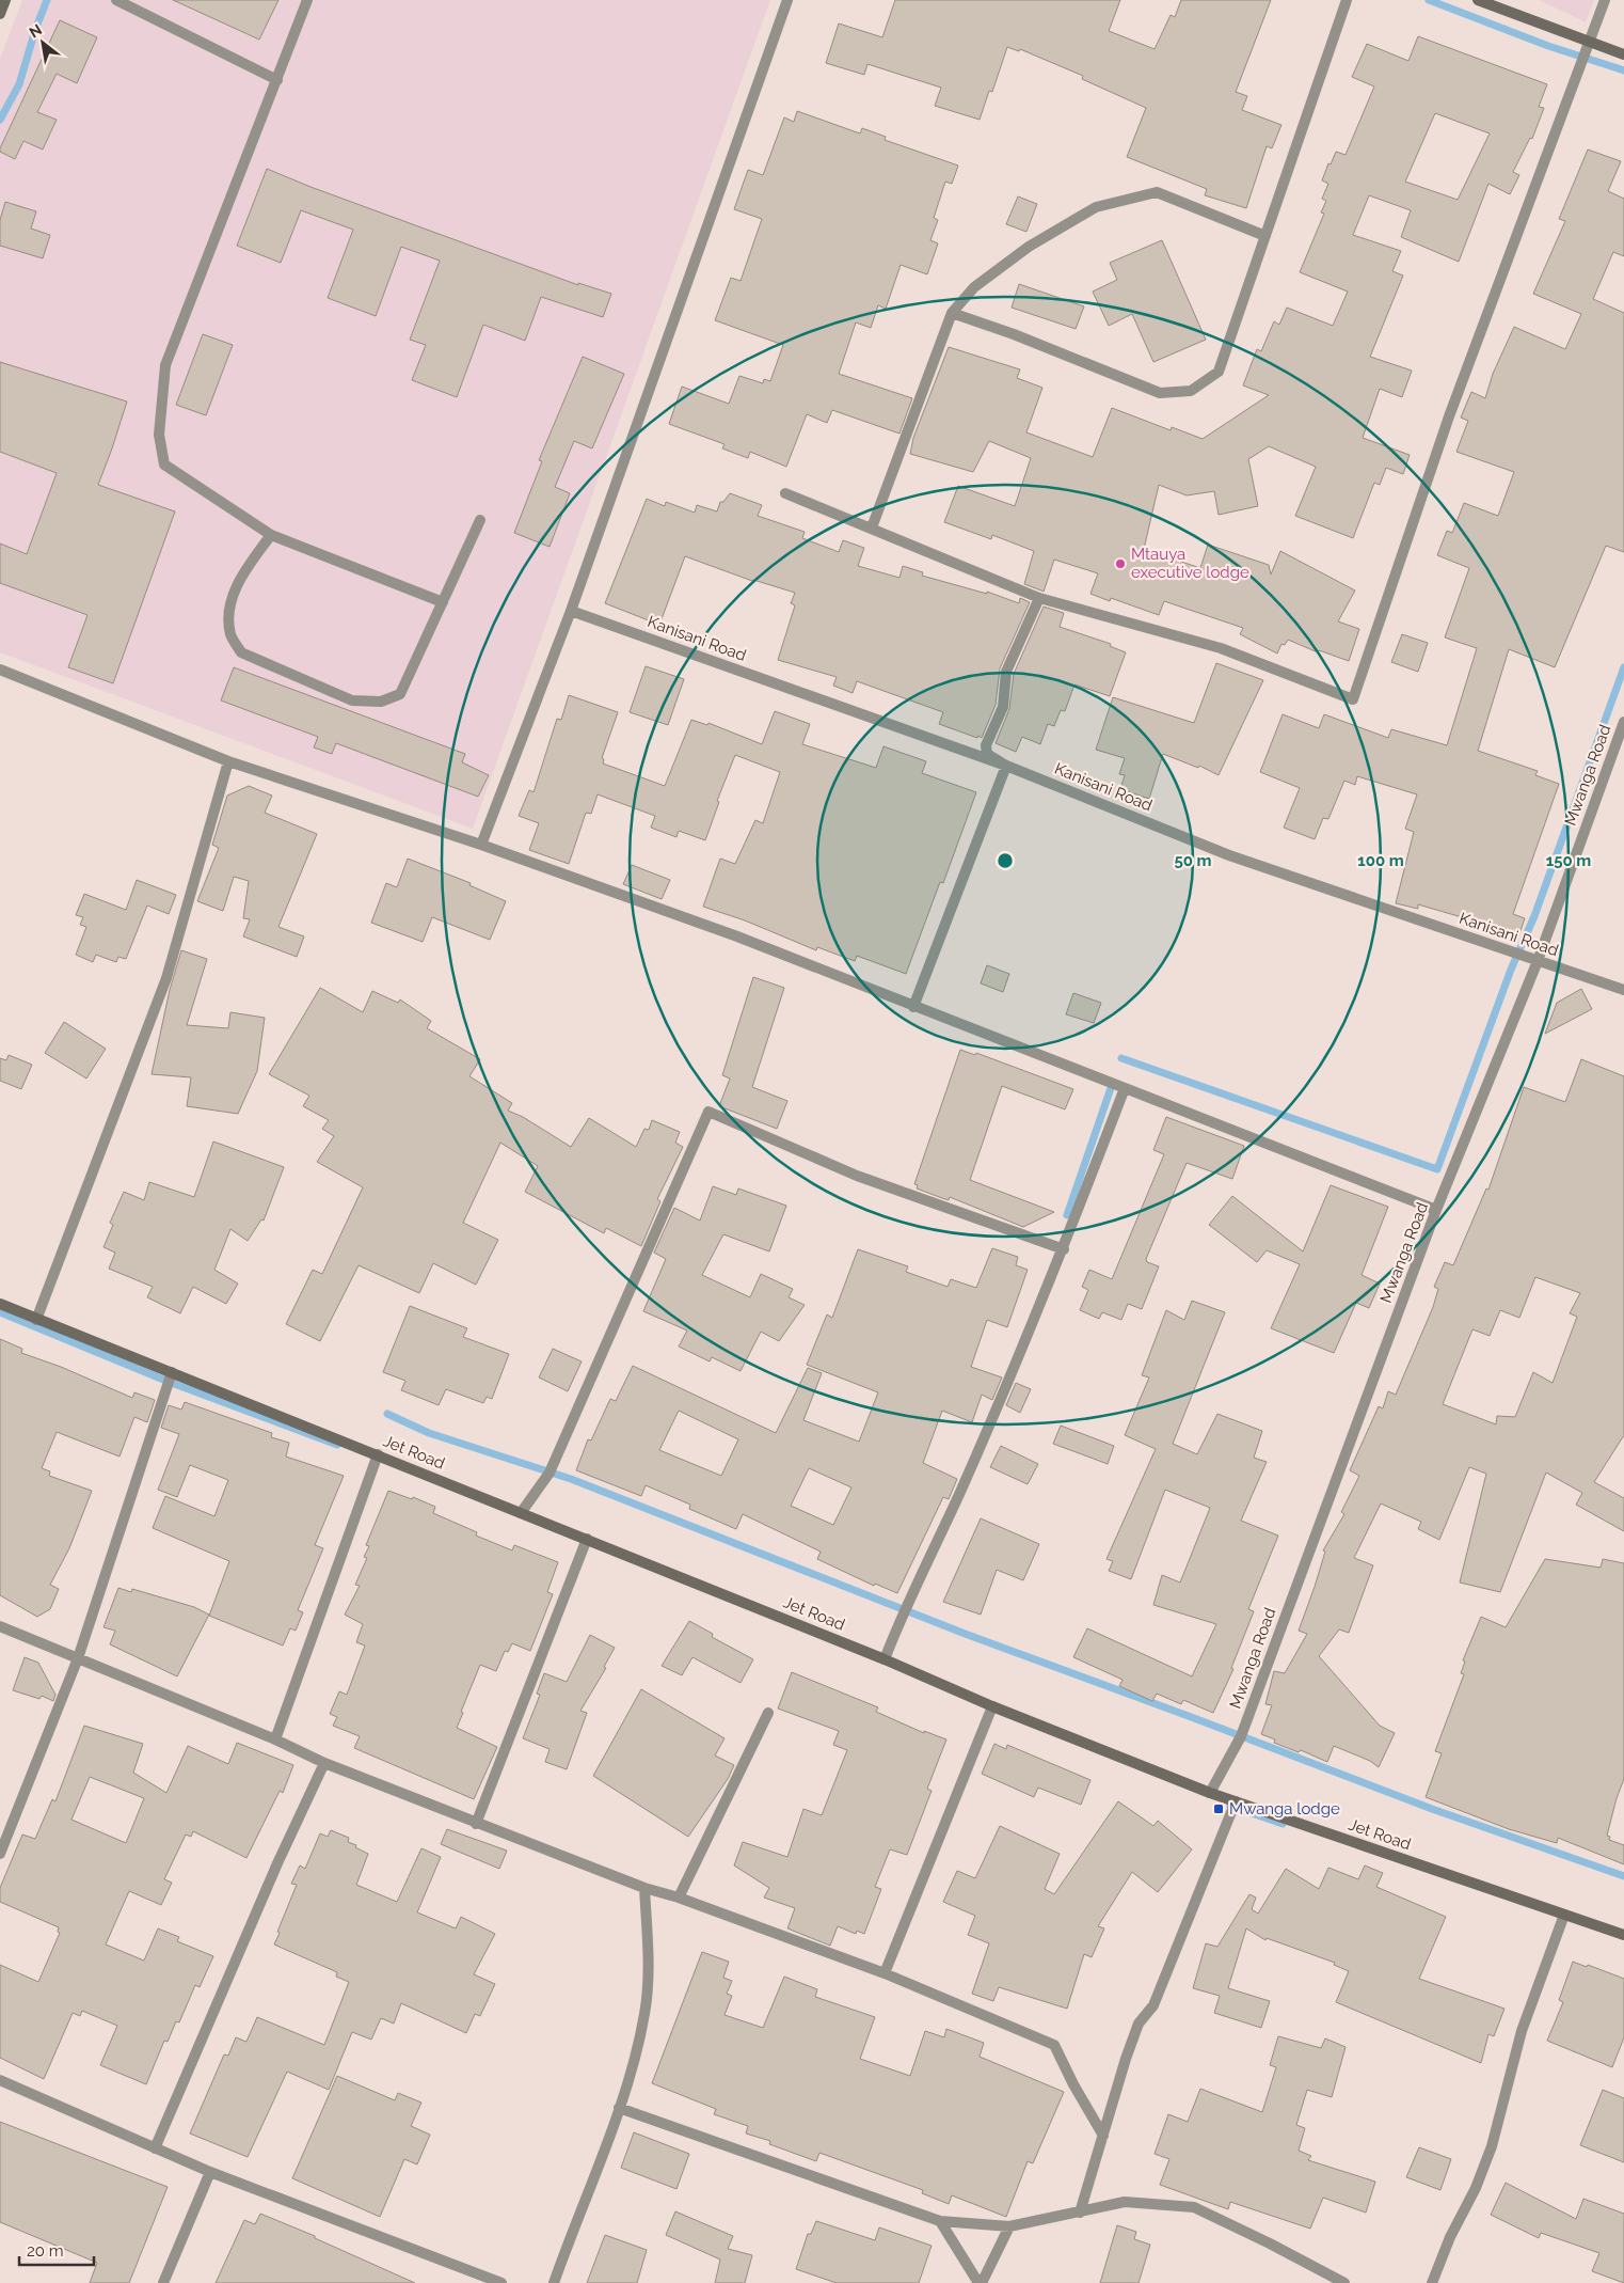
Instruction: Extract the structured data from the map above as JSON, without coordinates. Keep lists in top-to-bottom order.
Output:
{
  "streets": {
    "main road": ["Jet Road"],
    "street": ["Kanisani Road", "Mwanga Road"]
  },
  "crossings": [
    ["Kanisani Road", "Mwanga Road"],
    ["Mwanga Road", "Jet Road"]
  ],
  "places": {
    "other": ["Mtauya executive lodge"],
    "transit": ["Mwanga lodge"]
  },
  "scale_bar": "20 m",
  "north": "top left",
  "rings": ["50 m", "100 m", "150 m"]
}
